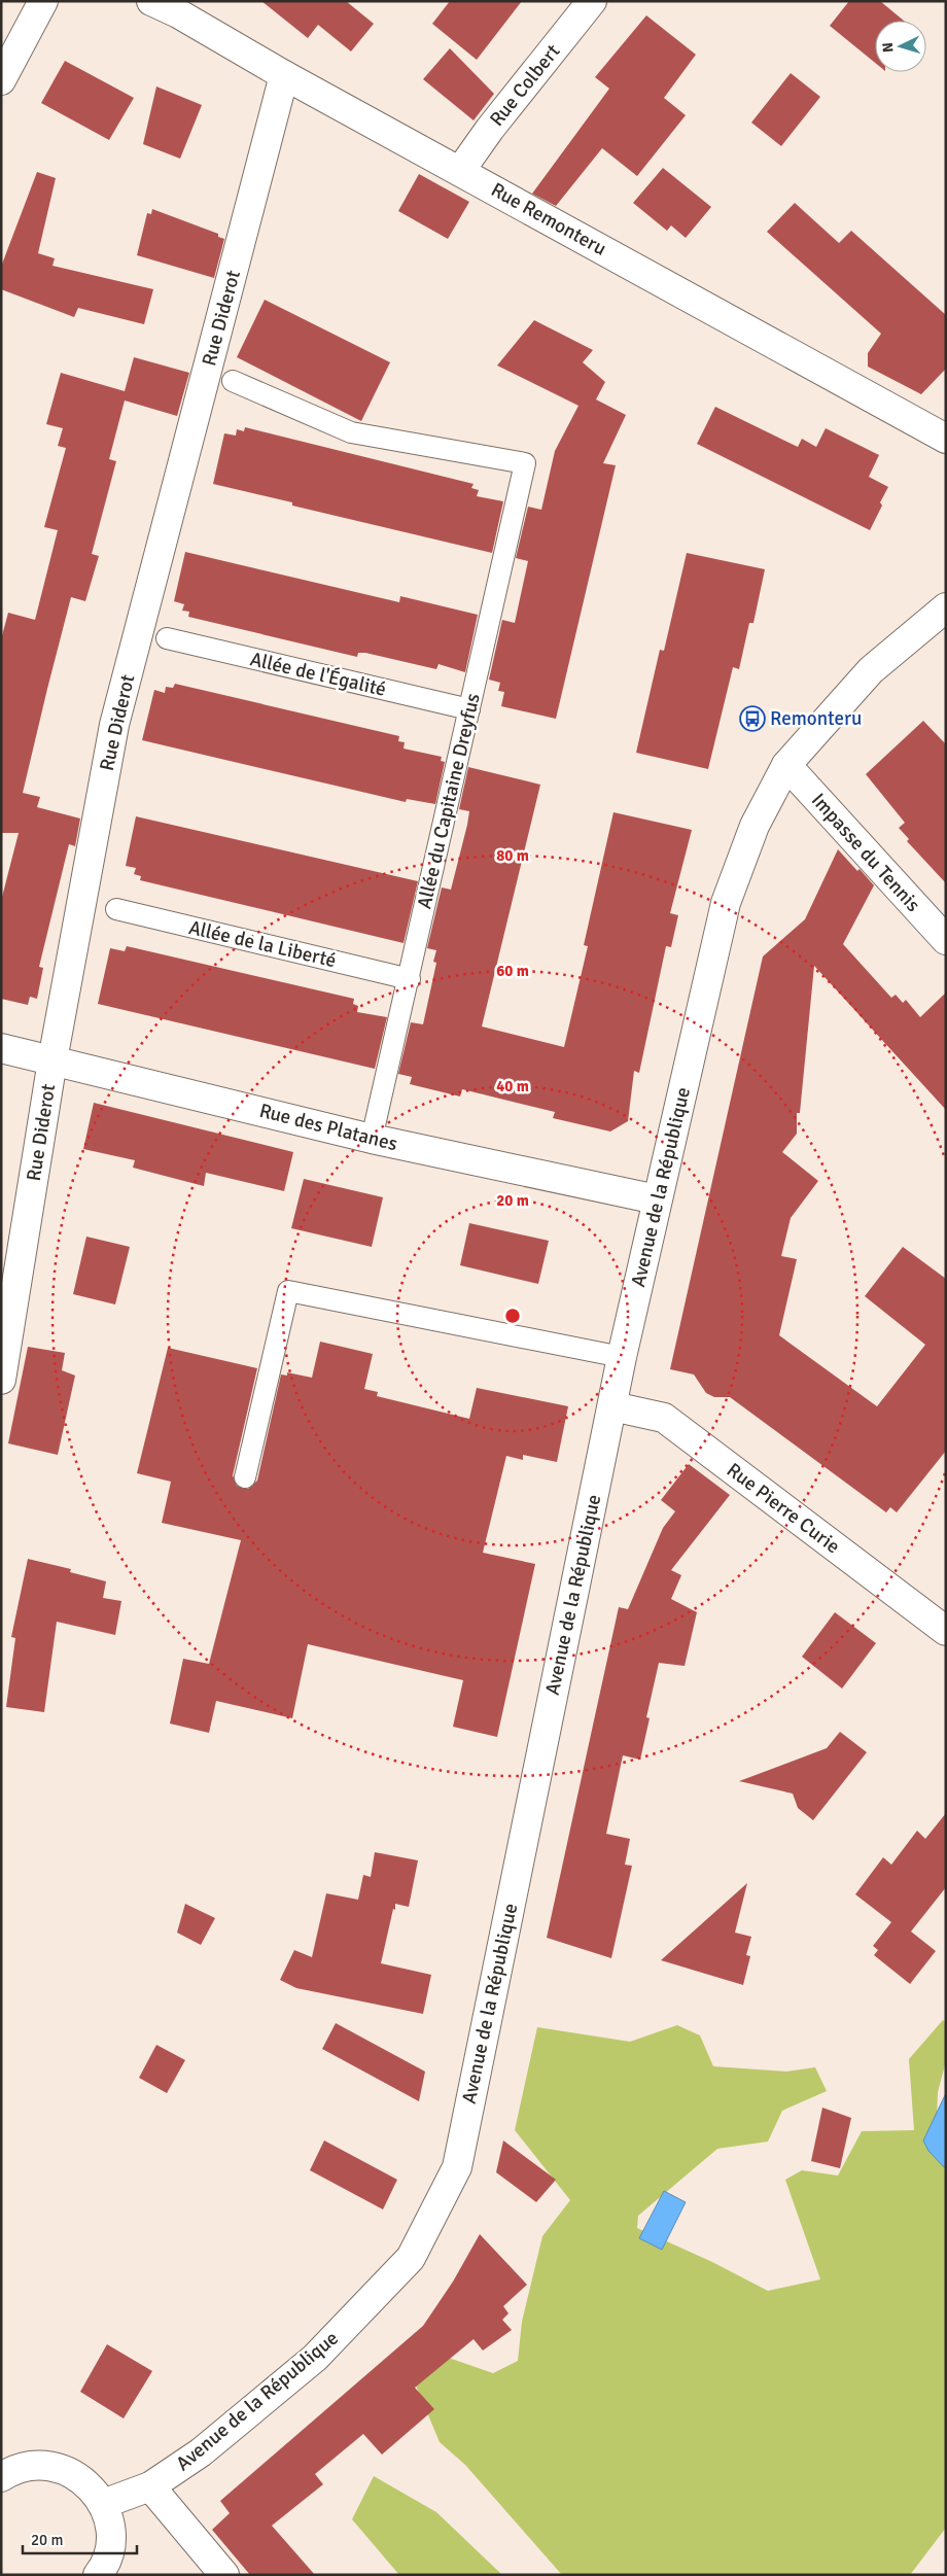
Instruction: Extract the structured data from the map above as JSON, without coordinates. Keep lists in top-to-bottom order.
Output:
{
  "streets": {
    "street": [
      "Rue Colbert",
      "Rue Remonteru",
      "Rue Diderot",
      "Impasse du Tennis",
      "Rue des Platanes",
      "Avenue de la République",
      "Rue Pierre Curie"
    ],
    "lane": ["Allée de l'Égalité", "Allée du Capitaine Dreyfus", "Allée de la Liberté"]
  },
  "crossings": [
    ["Rue Colbert", "Rue Remonteru"],
    ["Rue Remonteru", "Rue Diderot"],
    ["Rue Diderot", "Rue des Platanes"],
    ["Allée de l'Égalité", "Allée du Capitaine Dreyfus"],
    ["Allée du Capitaine Dreyfus", "Allée de la Liberté"],
    ["Allée du Capitaine Dreyfus", "Rue des Platanes"],
    ["Impasse du Tennis", "Avenue de la République"],
    ["Rue des Platanes", "Avenue de la République"],
    ["Avenue de la République", "Rue Pierre Curie"]
  ],
  "places": {
    "bus stop": ["Remonteru"]
  },
  "scale_bar": "20 m",
  "north": "left",
  "rings": [
    "80 m",
    "60 m",
    "40 m",
    "20 m"
  ]
}
